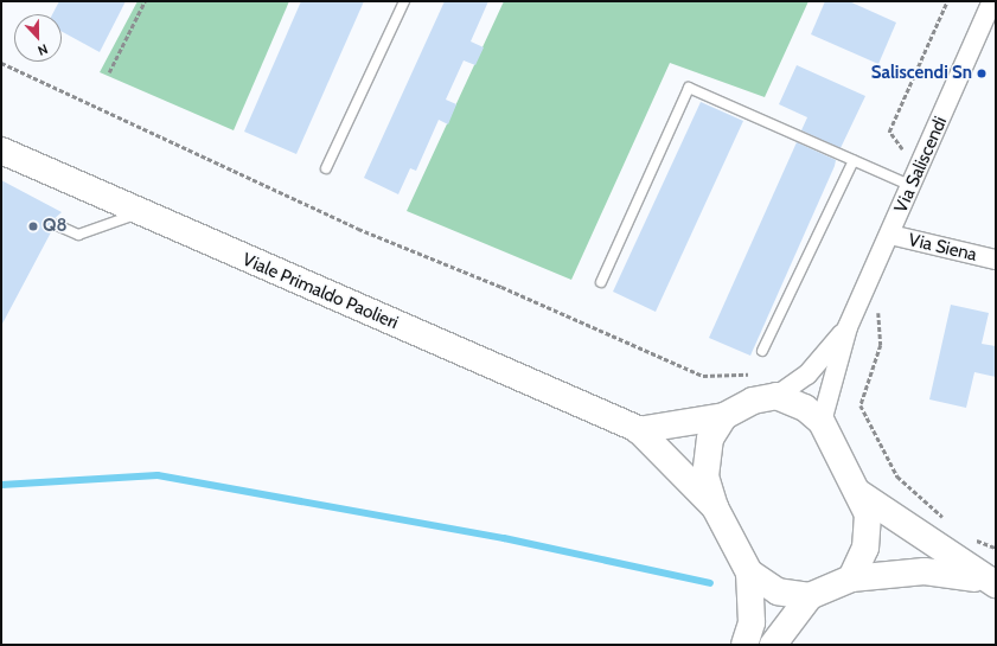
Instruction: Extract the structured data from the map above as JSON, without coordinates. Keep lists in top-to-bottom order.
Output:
{
  "streets": {
    "main road": ["Viale Primaldo Paolieri"],
    "street": ["Via Saliscendi", "Via Siena"]
  },
  "crossings": [
    ["Via Saliscendi", "Via Siena"],
    ["Via Saliscendi", "Viale Primaldo Paolieri"]
  ],
  "places": ["Saliscendi Sn", "Q8"],
  "north": "bottom"
}
